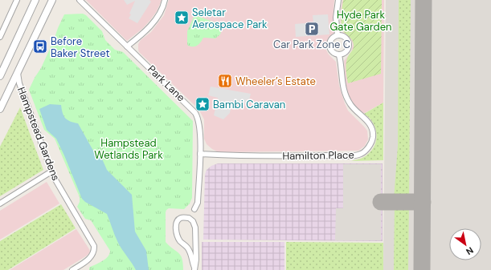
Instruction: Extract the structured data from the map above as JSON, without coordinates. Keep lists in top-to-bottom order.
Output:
{
  "streets": {
    "street": ["Park Lane", "Hampstead Gardens", "Hamilton Place"]
  },
  "crossings": [
    ["Park Lane", "Hamilton Place"]
  ],
  "parks": ["Hyde Park Gate Garden", "Hampstead Wetlands Park"],
  "places": {
    "place": ["Seletar Aerospace Park", "Bambi Caravan"],
    "parking": ["Car Park Zone C"],
    "bus stop": ["Before Baker Street"],
    "restaurant": ["Wheeler’s Estate"]
  },
  "north": "bottom right"
}
